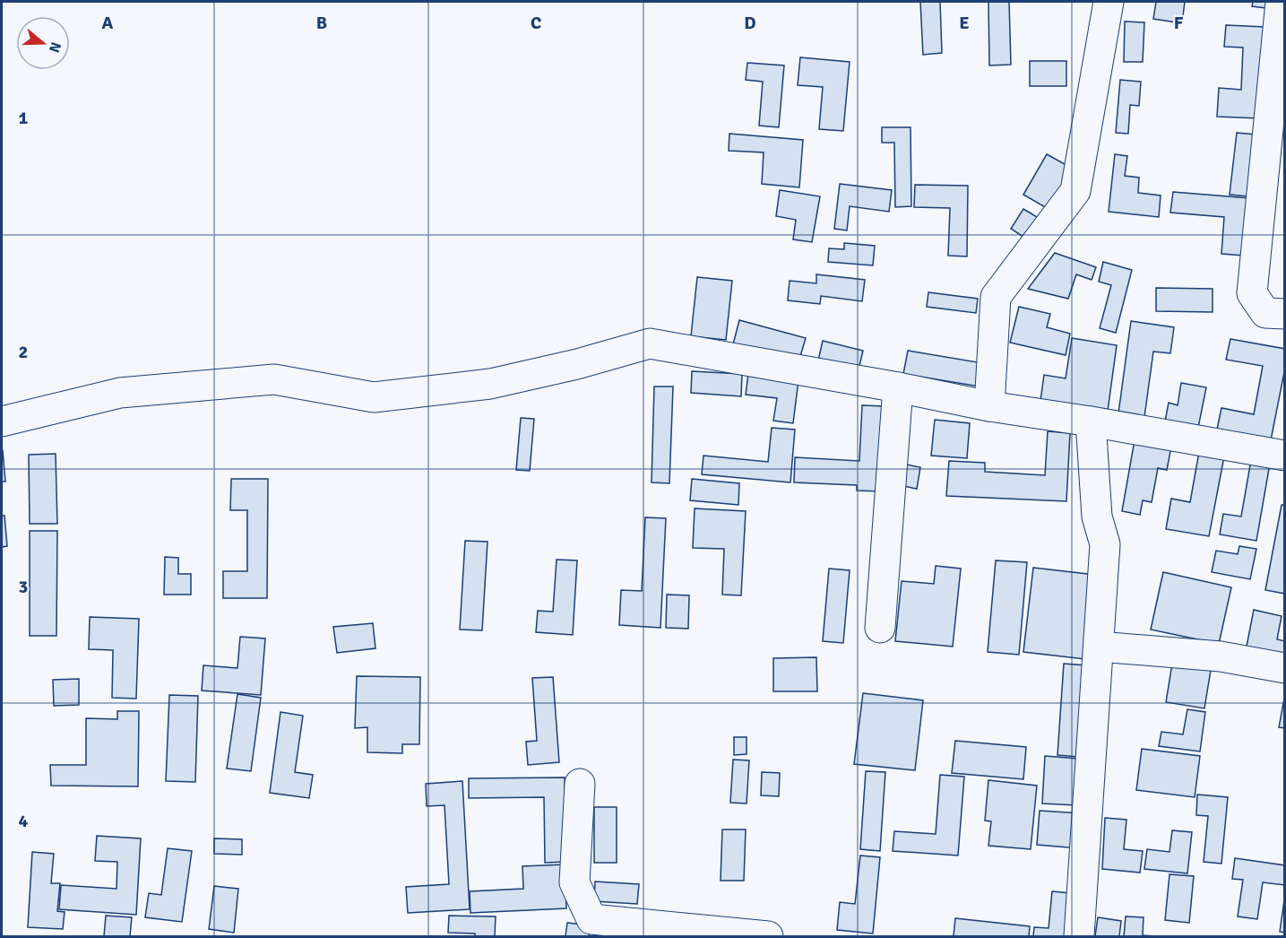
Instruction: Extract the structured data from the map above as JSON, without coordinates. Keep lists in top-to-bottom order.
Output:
{
  "north": "right",
  "grid": {
    "columns": [
      "A",
      "B",
      "C",
      "D",
      "E",
      "F"
    ],
    "rows": [
      "1",
      "2",
      "3",
      "4"
    ]
  }
}
